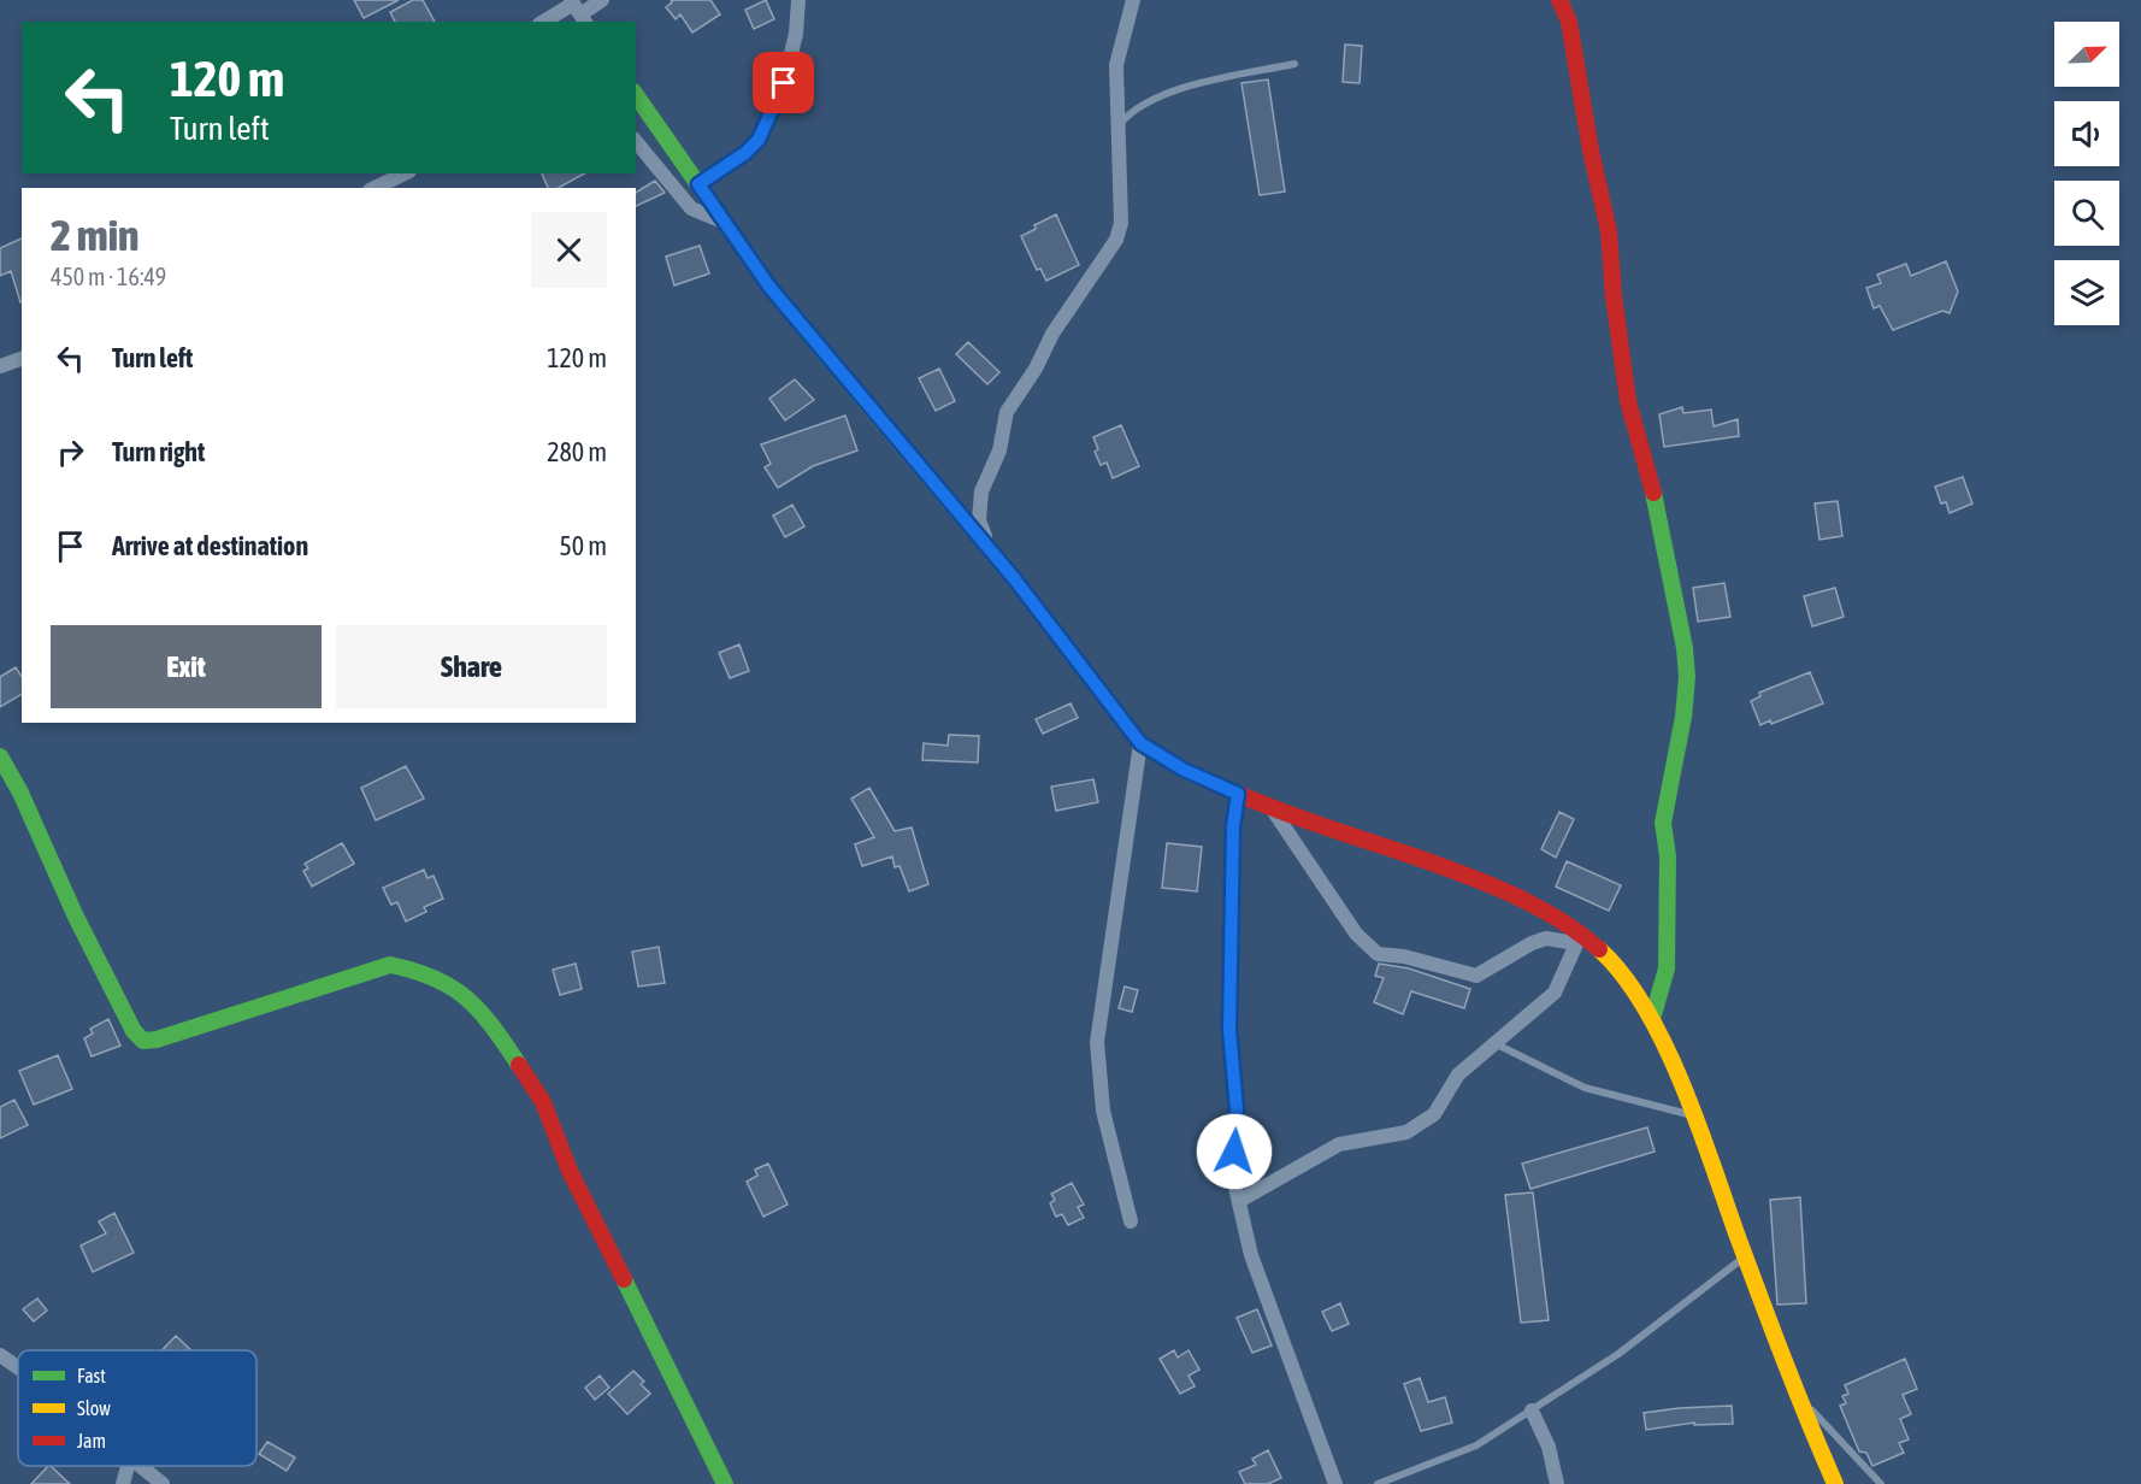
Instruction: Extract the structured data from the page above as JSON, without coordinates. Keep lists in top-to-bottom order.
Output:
{
  "legend": ["Fast", "Slow", "Jam"],
  "north": "top right",
  "page": {
    "turn": ["120 m", "Turn left"],
    "heading": ["2 min", "450 m · 16:49"],
    "list": [
      {
        "name": "Turn left",
        "value": "120 m"
      },
      {
        "name": "Turn right",
        "value": "280 m"
      },
      {
        "name": "Arrive at destination",
        "value": "50 m"
      }
    ],
    "buttons": ["Exit", "Share"]
  }
}
